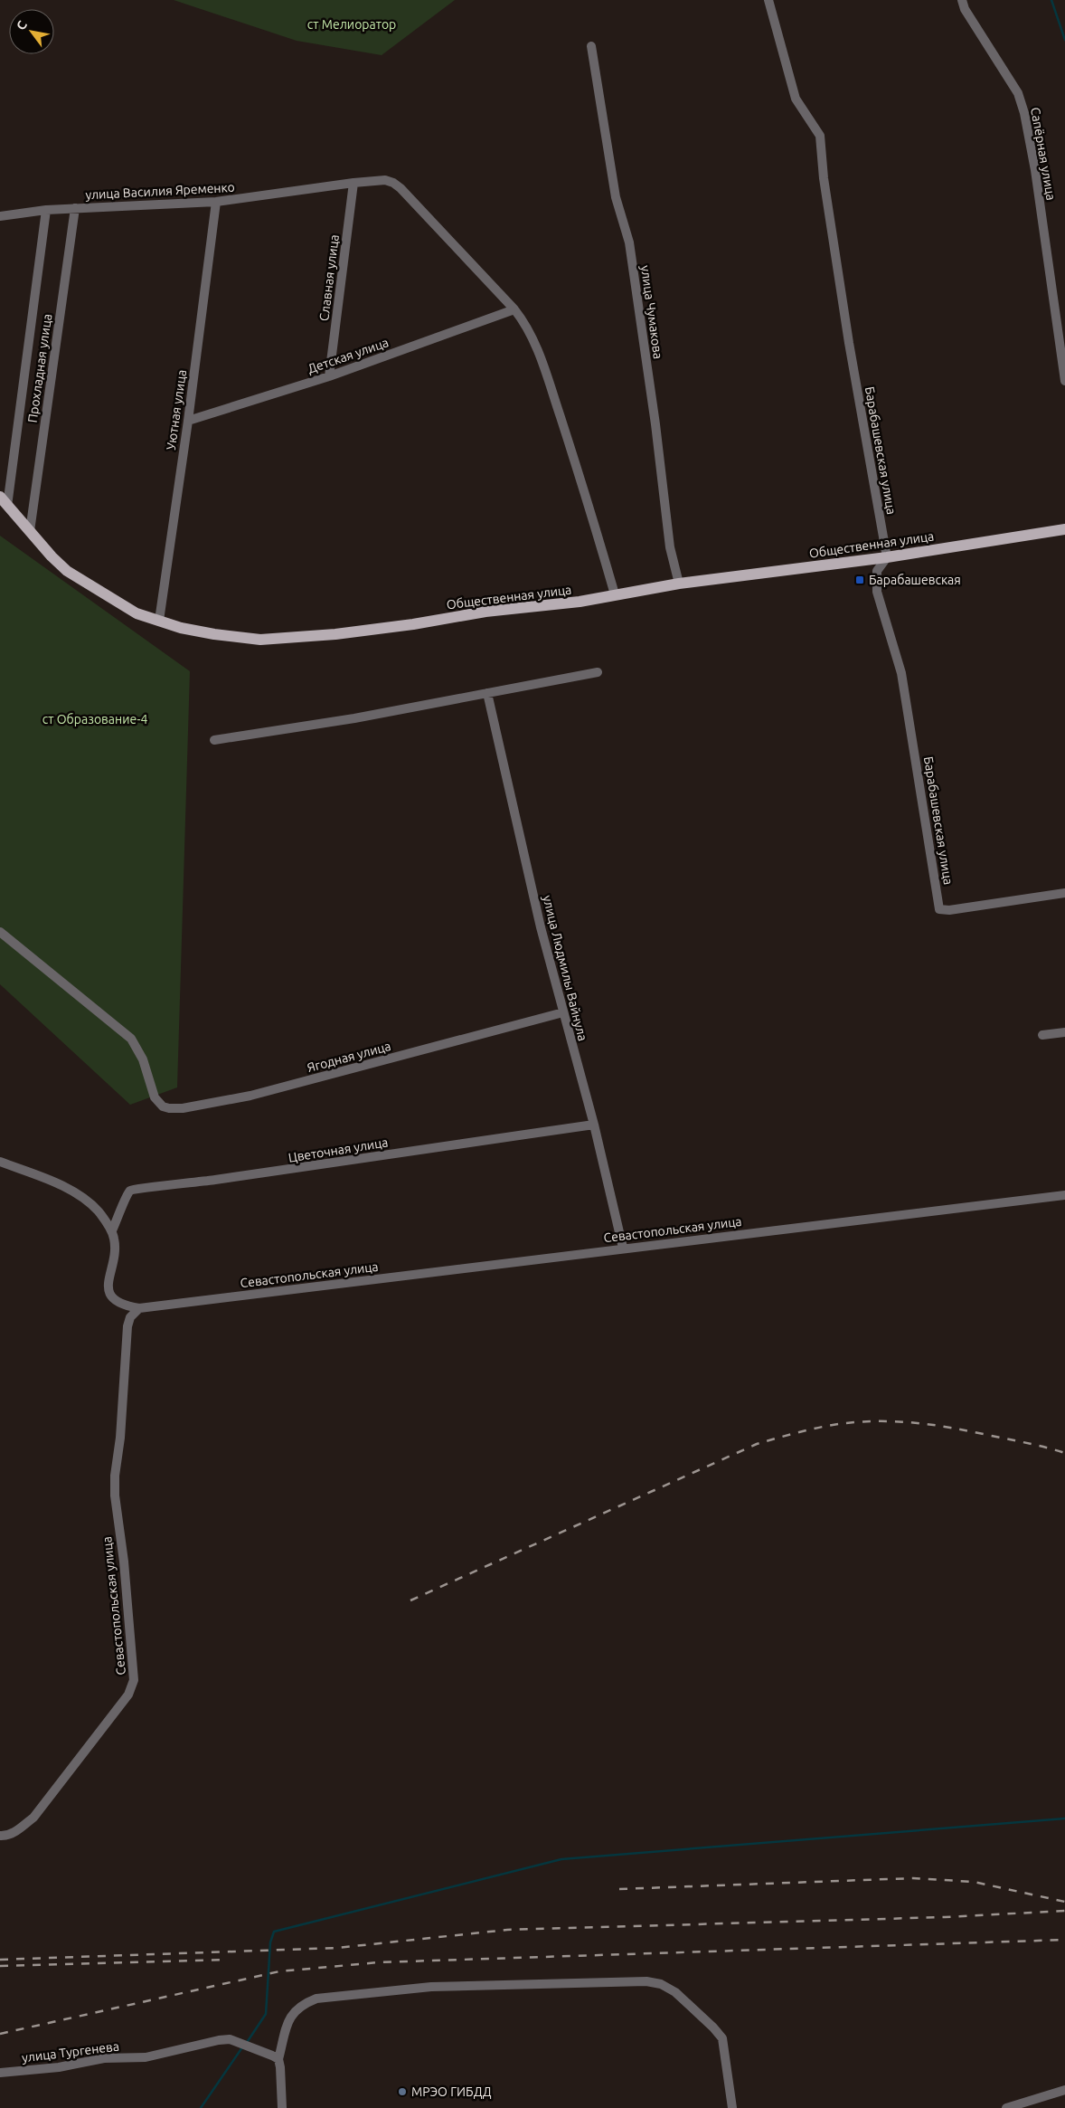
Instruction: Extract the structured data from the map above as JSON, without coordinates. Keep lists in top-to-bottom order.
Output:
{
  "streets": {
    "main road": ["Общественная улица"],
    "street": [
      "Сапёрная улица",
      "улица Василия Яременко",
      "Славная улица",
      "улица Чумакова",
      "Детская улица",
      "Прохладная улица",
      "Уютная улица",
      "Барабашевская улица",
      "улица Людмилы Вайнула",
      "Ягодная улица",
      "Цветочная улица",
      "Севастопольская улица",
      "улица Тургенева"
    ]
  },
  "crossings": [
    ["улица Василия Яременко", "Славная улица"],
    ["улица Василия Яременко", "Детская улица"],
    ["улица Василия Яременко", "Прохладная улица"],
    ["улица Василия Яременко", "Уютная улица"],
    ["Славная улица", "Детская улица"],
    ["улица Чумакова", "Общественная улица"],
    ["Детская улица", "Уютная улица"],
    ["Прохладная улица", "Общественная улица"],
    ["Уютная улица", "Общественная улица"],
    ["Барабашевская улица", "Общественная улица"],
    ["улица Людмилы Вайнула", "Ягодная улица"],
    ["улица Людмилы Вайнула", "Цветочная улица"],
    ["улица Людмилы Вайнула", "Севастопольская улица"]
  ],
  "parks": ["ст Мелиоратор", "ст Образование-4"],
  "places": {
    "transit": ["Барабашевская"],
    "other": ["МРЭО ГИБДД"]
  },
  "north": "top left"
}
